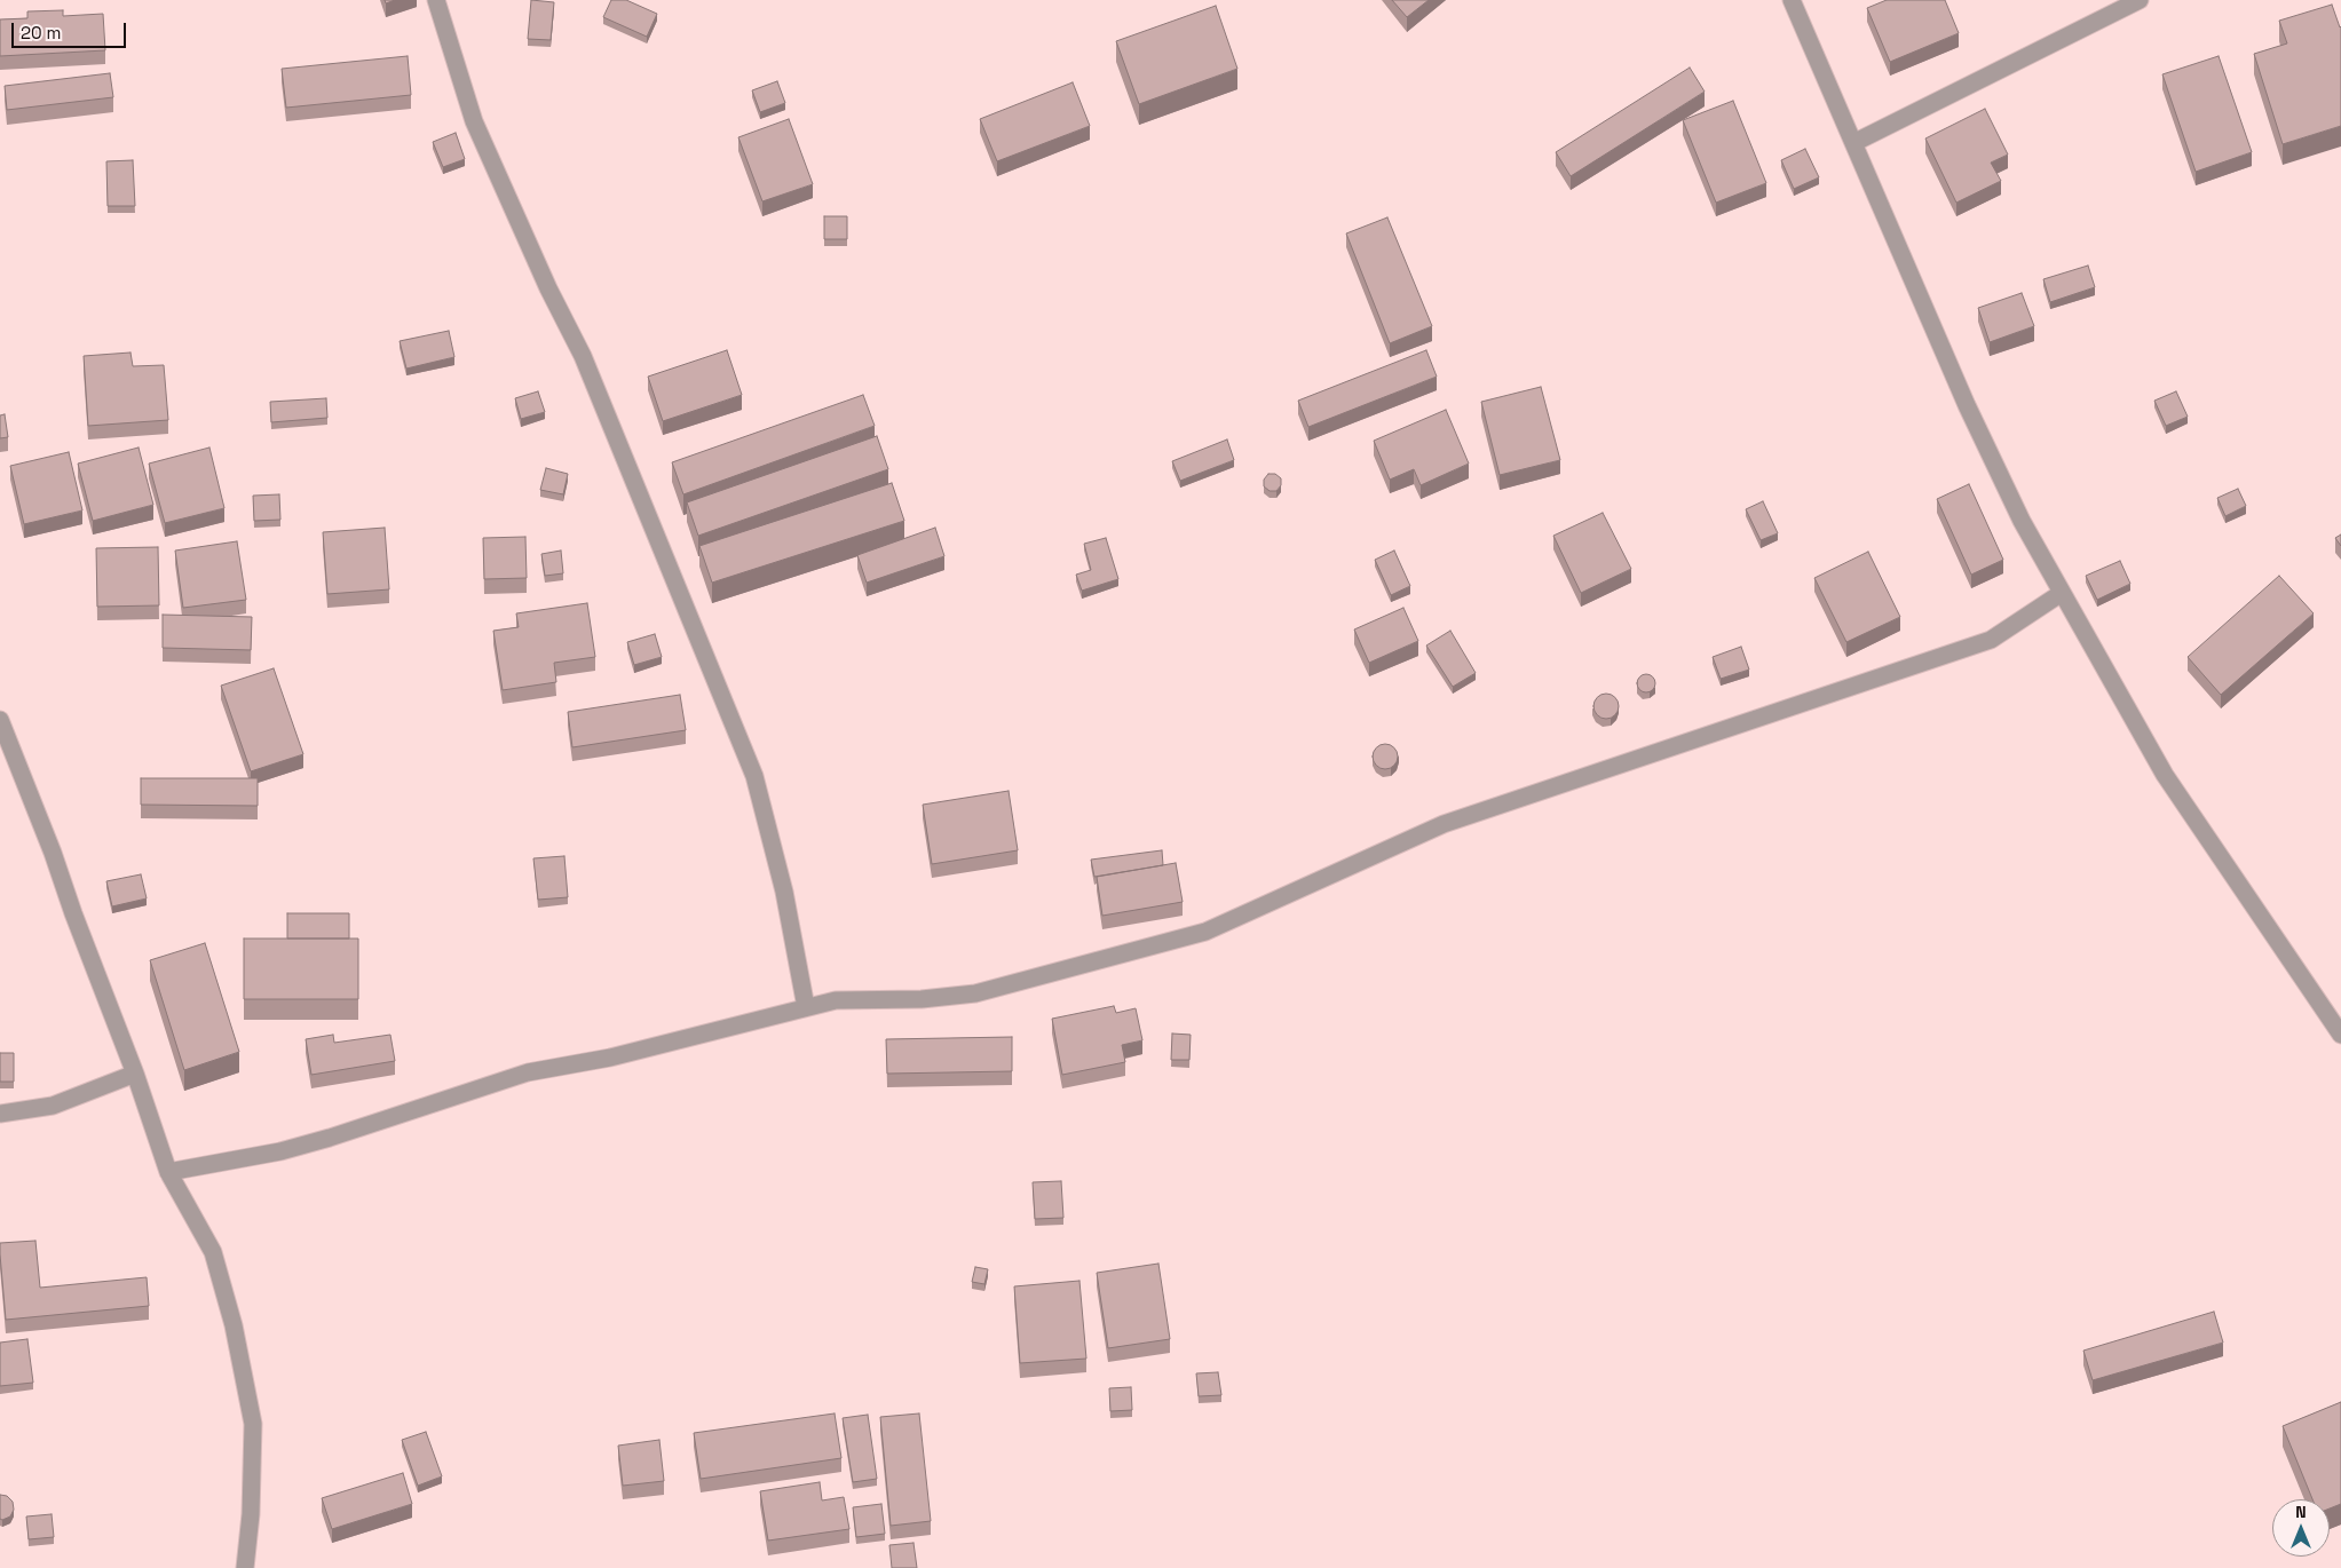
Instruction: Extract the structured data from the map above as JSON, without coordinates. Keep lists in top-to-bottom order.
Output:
{
  "scale_bar": "20 m",
  "north": "top"
}
